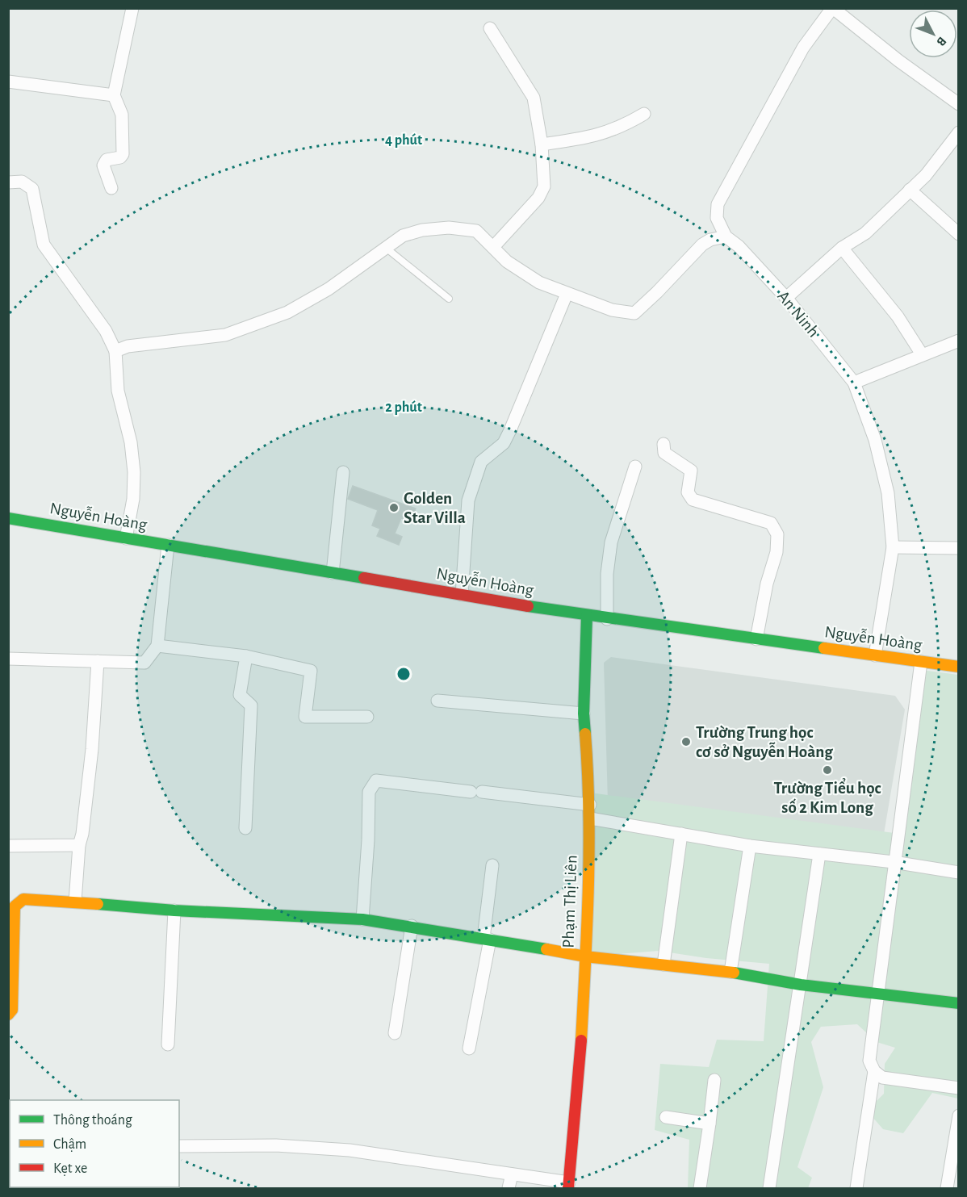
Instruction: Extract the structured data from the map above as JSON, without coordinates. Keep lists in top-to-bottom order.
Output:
{
  "streets": {
    "street": ["An Ninh", "Nguyễn Hoàng", "Phạm Thị Liên"]
  },
  "crossings": [
    ["An Ninh", "Nguyễn Hoàng"],
    ["Nguyễn Hoàng", "Phạm Thị Liên"]
  ],
  "places": ["Golden Star Villa", "Trường Trung học cơ sở Nguyễn Hoàng", "Trường Tiểu học số 2 Kim Long"],
  "legend": ["Thông thoáng", "Chậm", "Kẹt xe"],
  "north": "bottom right",
  "rings": ["4 phút", "2 phút"]
}
